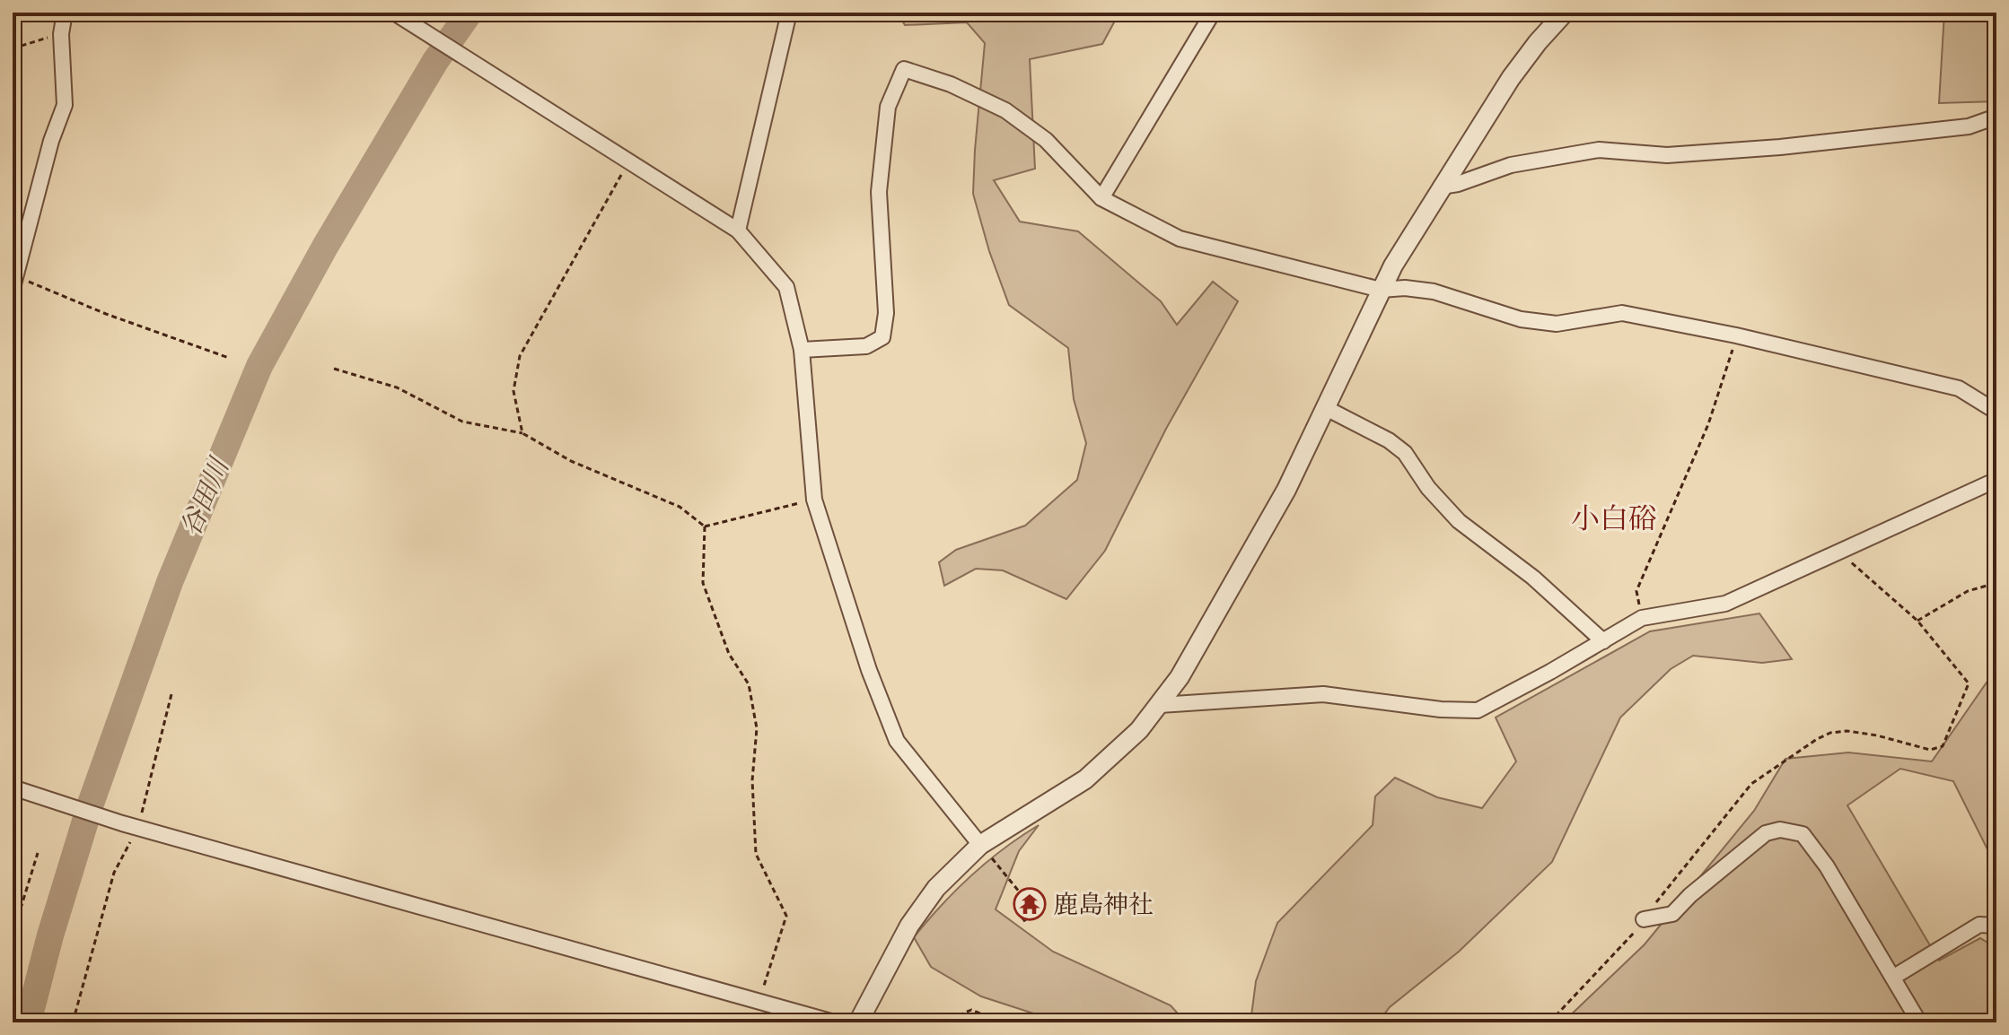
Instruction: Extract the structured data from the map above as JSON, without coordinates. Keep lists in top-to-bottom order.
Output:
{
  "districts": ["小白硲"],
  "water": ["谷田川"],
  "places": {
    "temple": ["鹿島神社"]
  }
}
